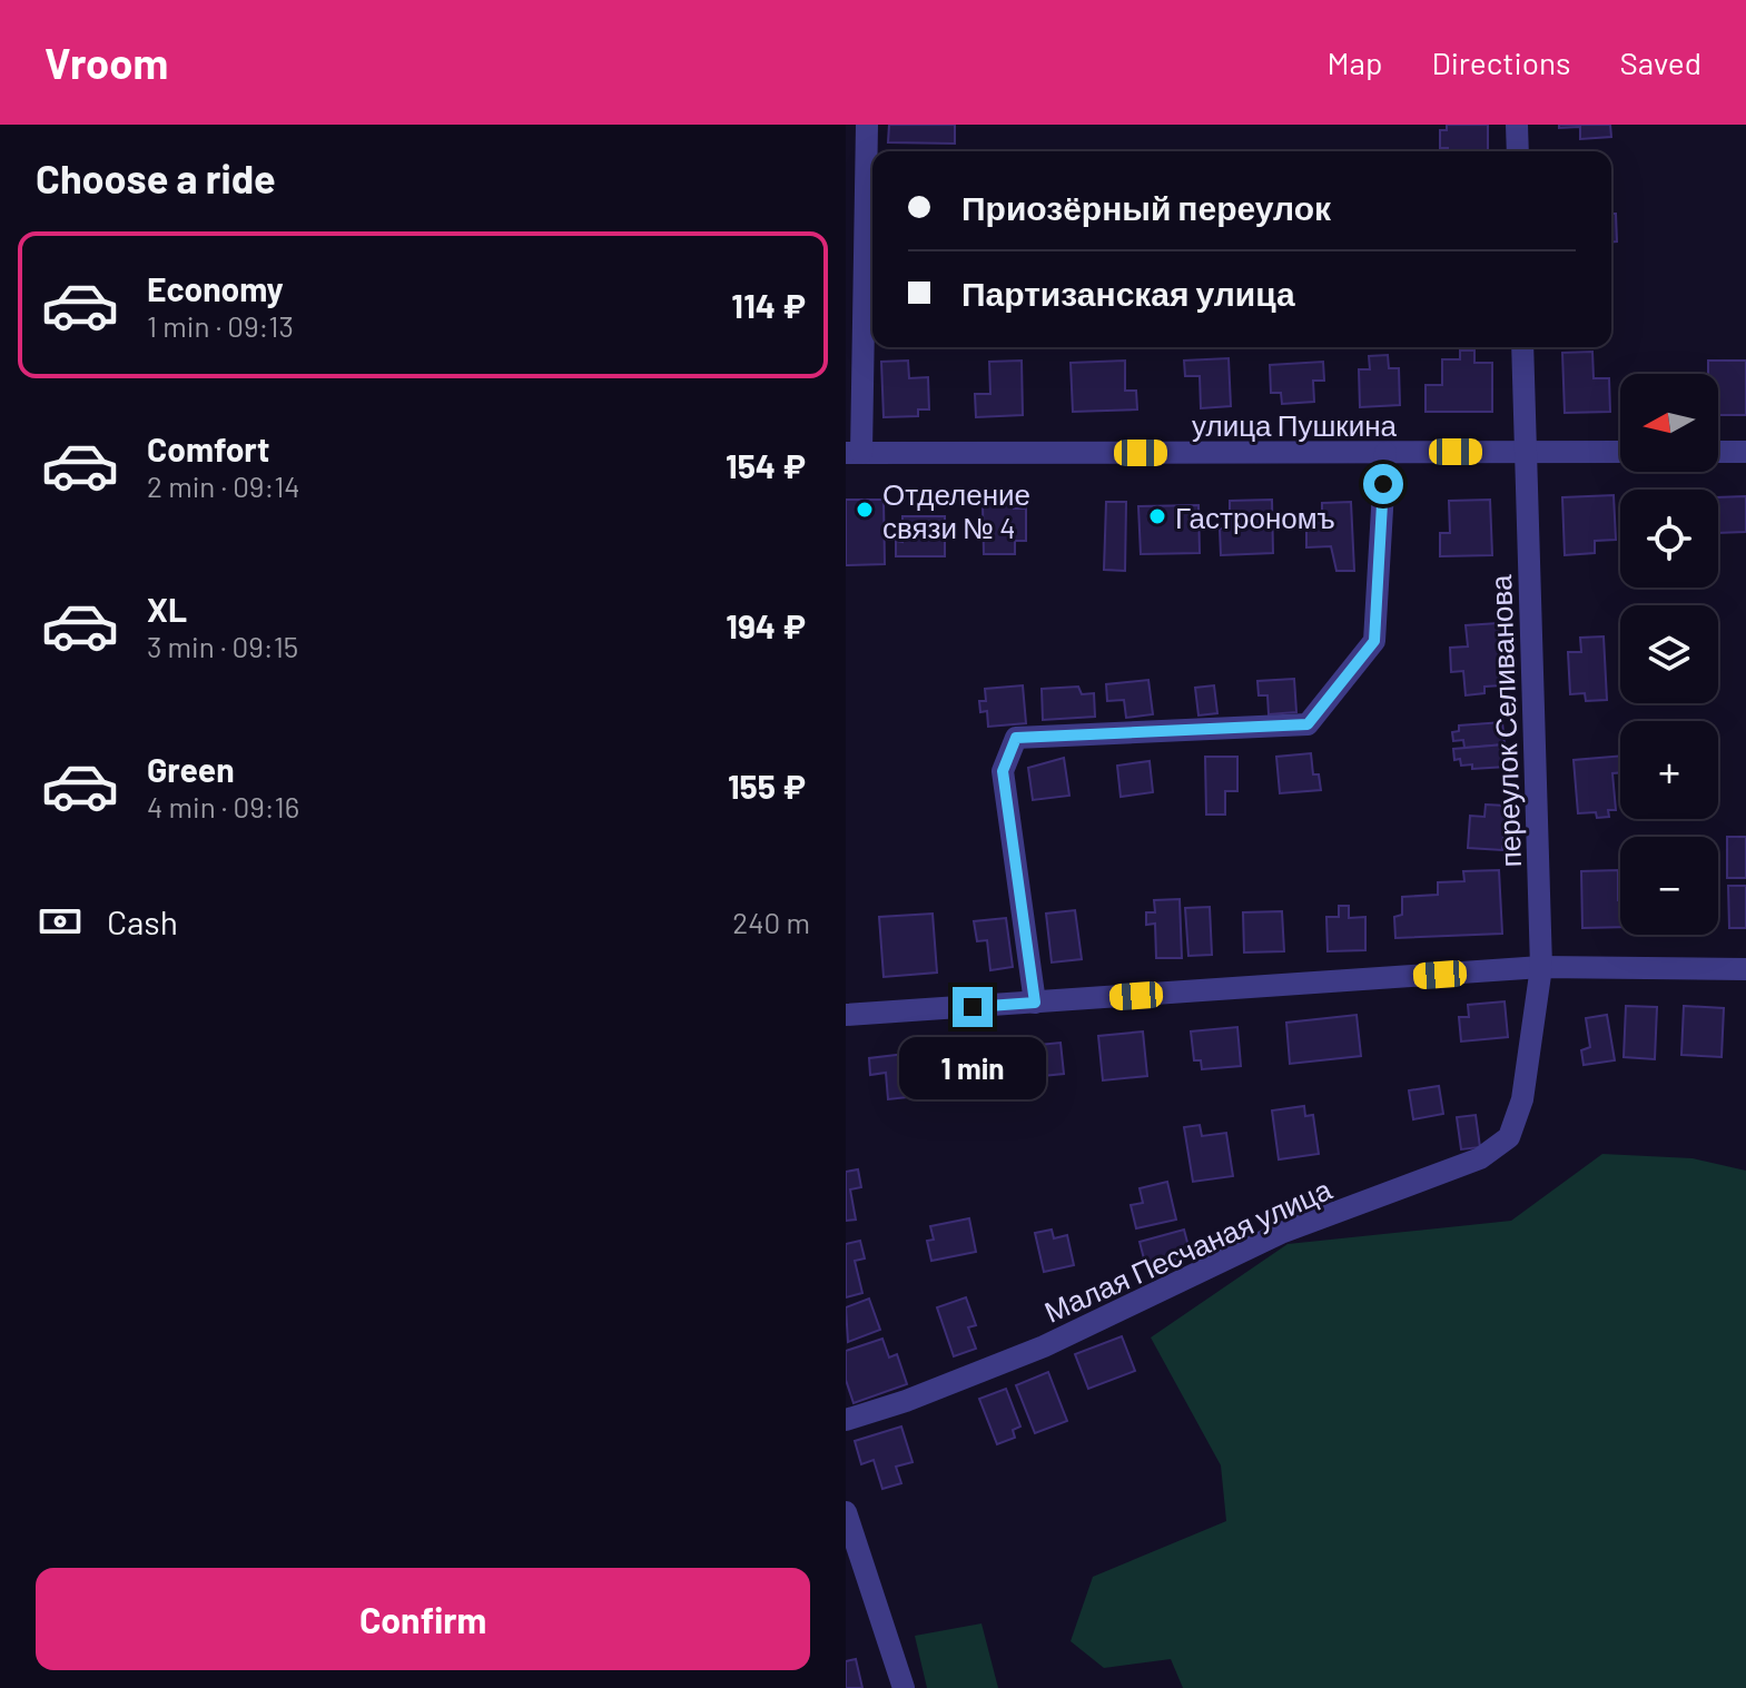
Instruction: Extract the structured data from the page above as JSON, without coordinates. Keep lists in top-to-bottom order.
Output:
{
  "streets": {
    "street": ["улица Пушкина", "переулок Селиванова", "Малая Песчаная улица"]
  },
  "crossings": [
    ["улица Пушкина", "переулок Селиванова"],
    ["переулок Селиванова", "Малая Песчаная улица"]
  ],
  "places": ["Отделение связи № 4", "Гастрономъ"],
  "north": "left",
  "page": {
    "header": "Vroom",
    "nav": ["Map", "Directions", "Saved"],
    "heading": "Choose a ride",
    "banner": ["Приозёрный переулок", "Партизанская улица"],
    "list": [
      {
        "name": "Economy",
        "note": "1 min · 09:13",
        "value": "114 ₽"
      },
      {
        "name": "Comfort",
        "note": "2 min · 09:14",
        "value": "154 ₽"
      },
      {
        "name": "XL",
        "note": "3 min · 09:15",
        "value": "194 ₽"
      },
      {
        "name": "Green",
        "note": "4 min · 09:16",
        "value": "155 ₽"
      }
    ],
    "map_buttons": ["+", "−"],
    "pay": ["Cash", "240 m"],
    "bubble": "1 min",
    "buttons": "Confirm"
  }
}
